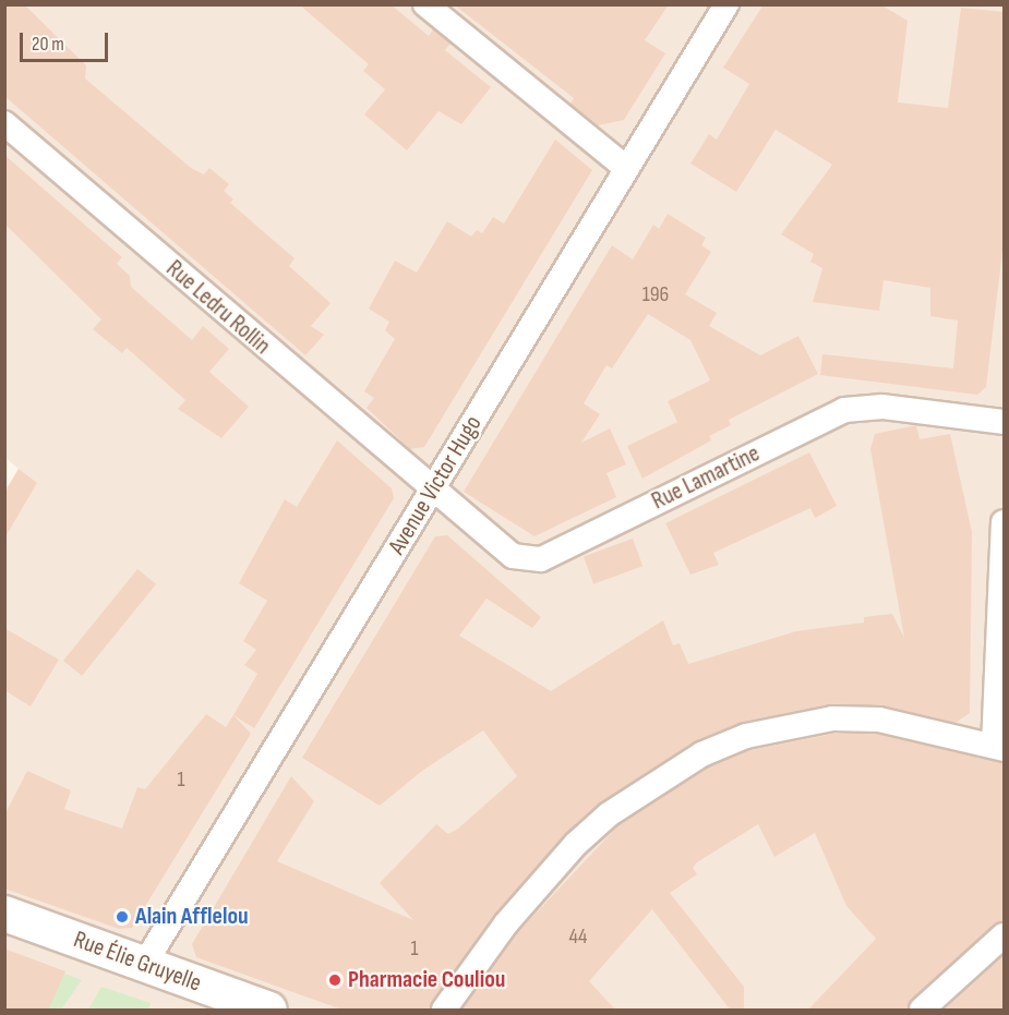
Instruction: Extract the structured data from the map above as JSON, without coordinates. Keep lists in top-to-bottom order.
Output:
{
  "streets": {
    "main road": ["Rue Élie Gruyelle"],
    "street": ["Rue Ledru Rollin", "Rue Lamartine", "Avenue Victor Hugo"]
  },
  "crossings": [
    ["Rue Ledru Rollin", "Rue Lamartine"],
    ["Rue Ledru Rollin", "Avenue Victor Hugo"],
    ["Rue Lamartine", "Avenue Victor Hugo"],
    ["Avenue Victor Hugo", "Rue Élie Gruyelle"]
  ],
  "places": ["Alain Afflelou", "Pharmacie Couliou"],
  "house_numbers": [
    "196",
    "1",
    "44",
    "1"
  ],
  "scale_bar": "20 m"
}
